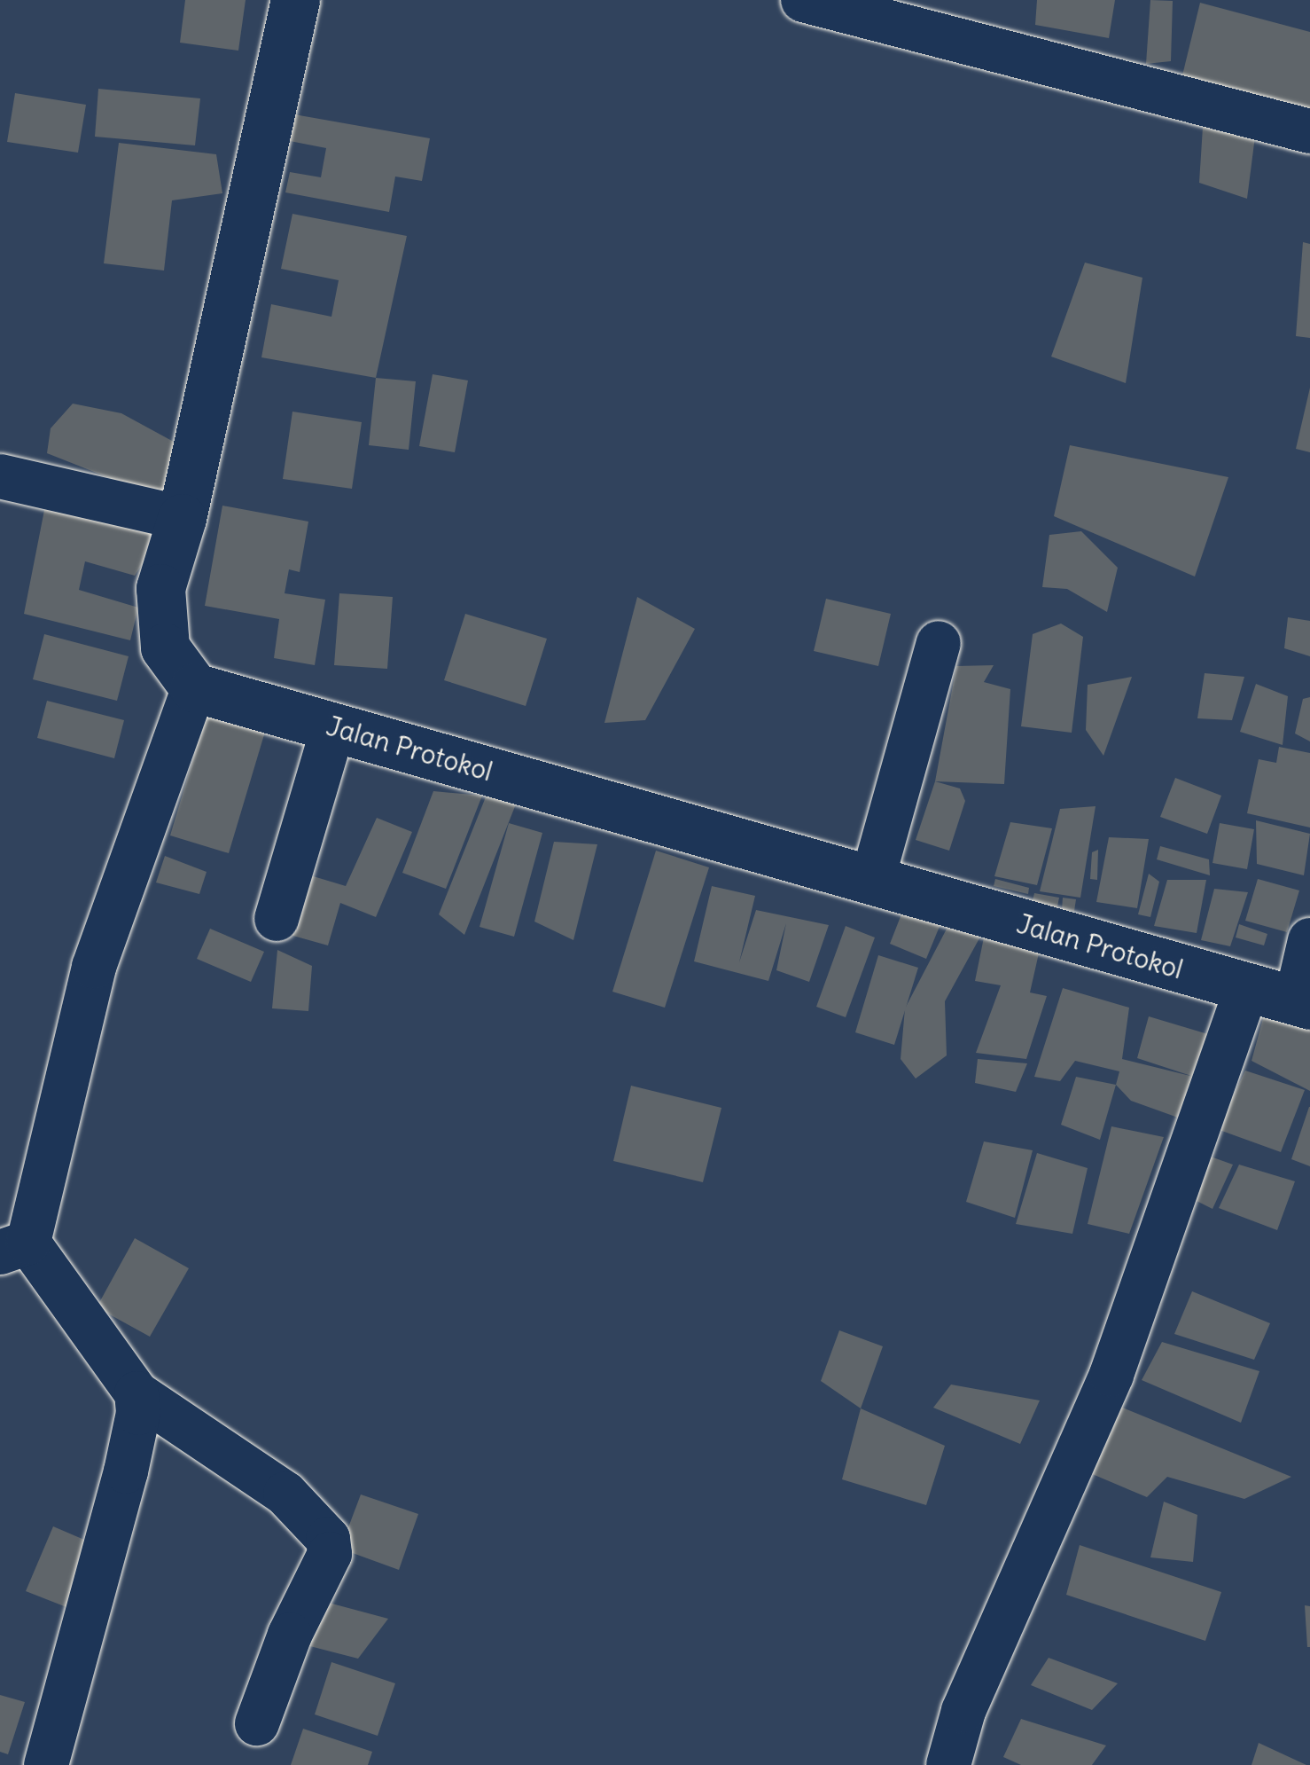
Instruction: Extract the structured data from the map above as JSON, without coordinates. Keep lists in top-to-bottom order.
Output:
{
  "streets": {
    "street": ["Jalan Protokol"]
  }
}
